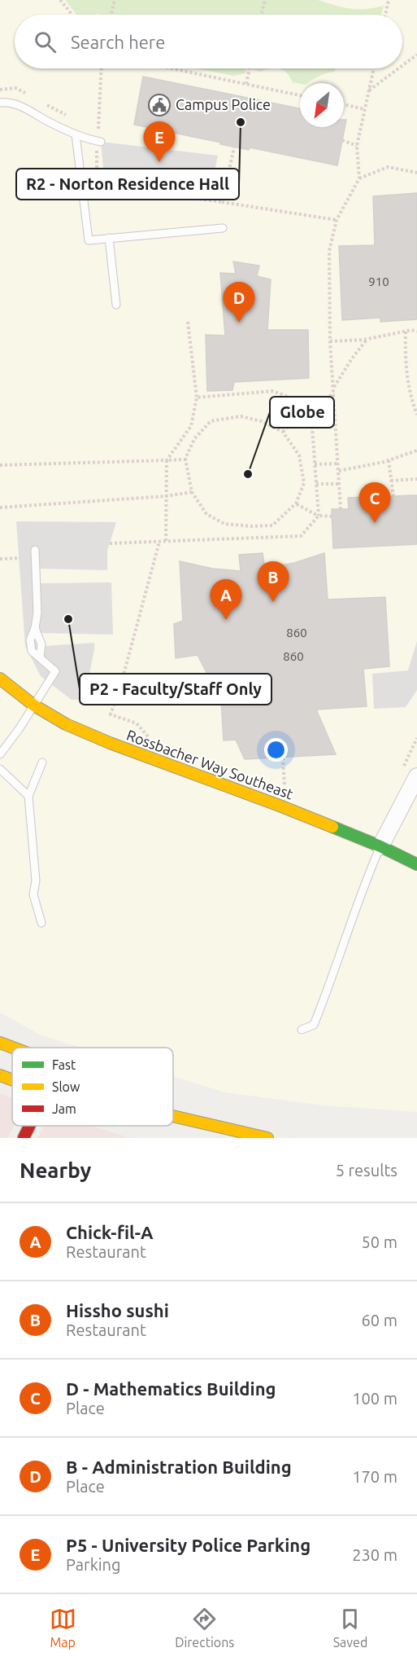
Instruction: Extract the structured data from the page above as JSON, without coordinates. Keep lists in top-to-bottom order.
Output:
{
  "streets": {
    "main road": ["Rossbacher Way Southeast"]
  },
  "places": {
    "public building": ["Campus Police"],
    "other": ["R2 - Norton Residence Hall", "Globe", "P2 - Faculty/Staff Only"]
  },
  "house_numbers": ["910", "860", "860"],
  "legend": ["Fast", "Slow", "Jam"],
  "north": "bottom left",
  "page": {
    "search": "Search here",
    "pins": [
      "E",
      "D",
      "C",
      "B",
      "A"
    ],
    "heading": ["Nearby", "5 results"],
    "list": [
      {
        "mark": "A",
        "name": "Chick-fil-A",
        "note": "Restaurant",
        "value": "50 m"
      },
      {
        "mark": "B",
        "name": "Hissho sushi",
        "note": "Restaurant",
        "value": "60 m"
      },
      {
        "mark": "C",
        "name": "D - Mathematics Building",
        "note": "Place",
        "value": "100 m"
      },
      {
        "mark": "D",
        "name": "B - Administration Building",
        "note": "Place",
        "value": "170 m"
      },
      {
        "mark": "E",
        "name": "P5 - University Police Parking",
        "note": "Parking",
        "value": "230 m"
      }
    ],
    "nav": ["Map", "Directions", "Saved"]
  }
}
